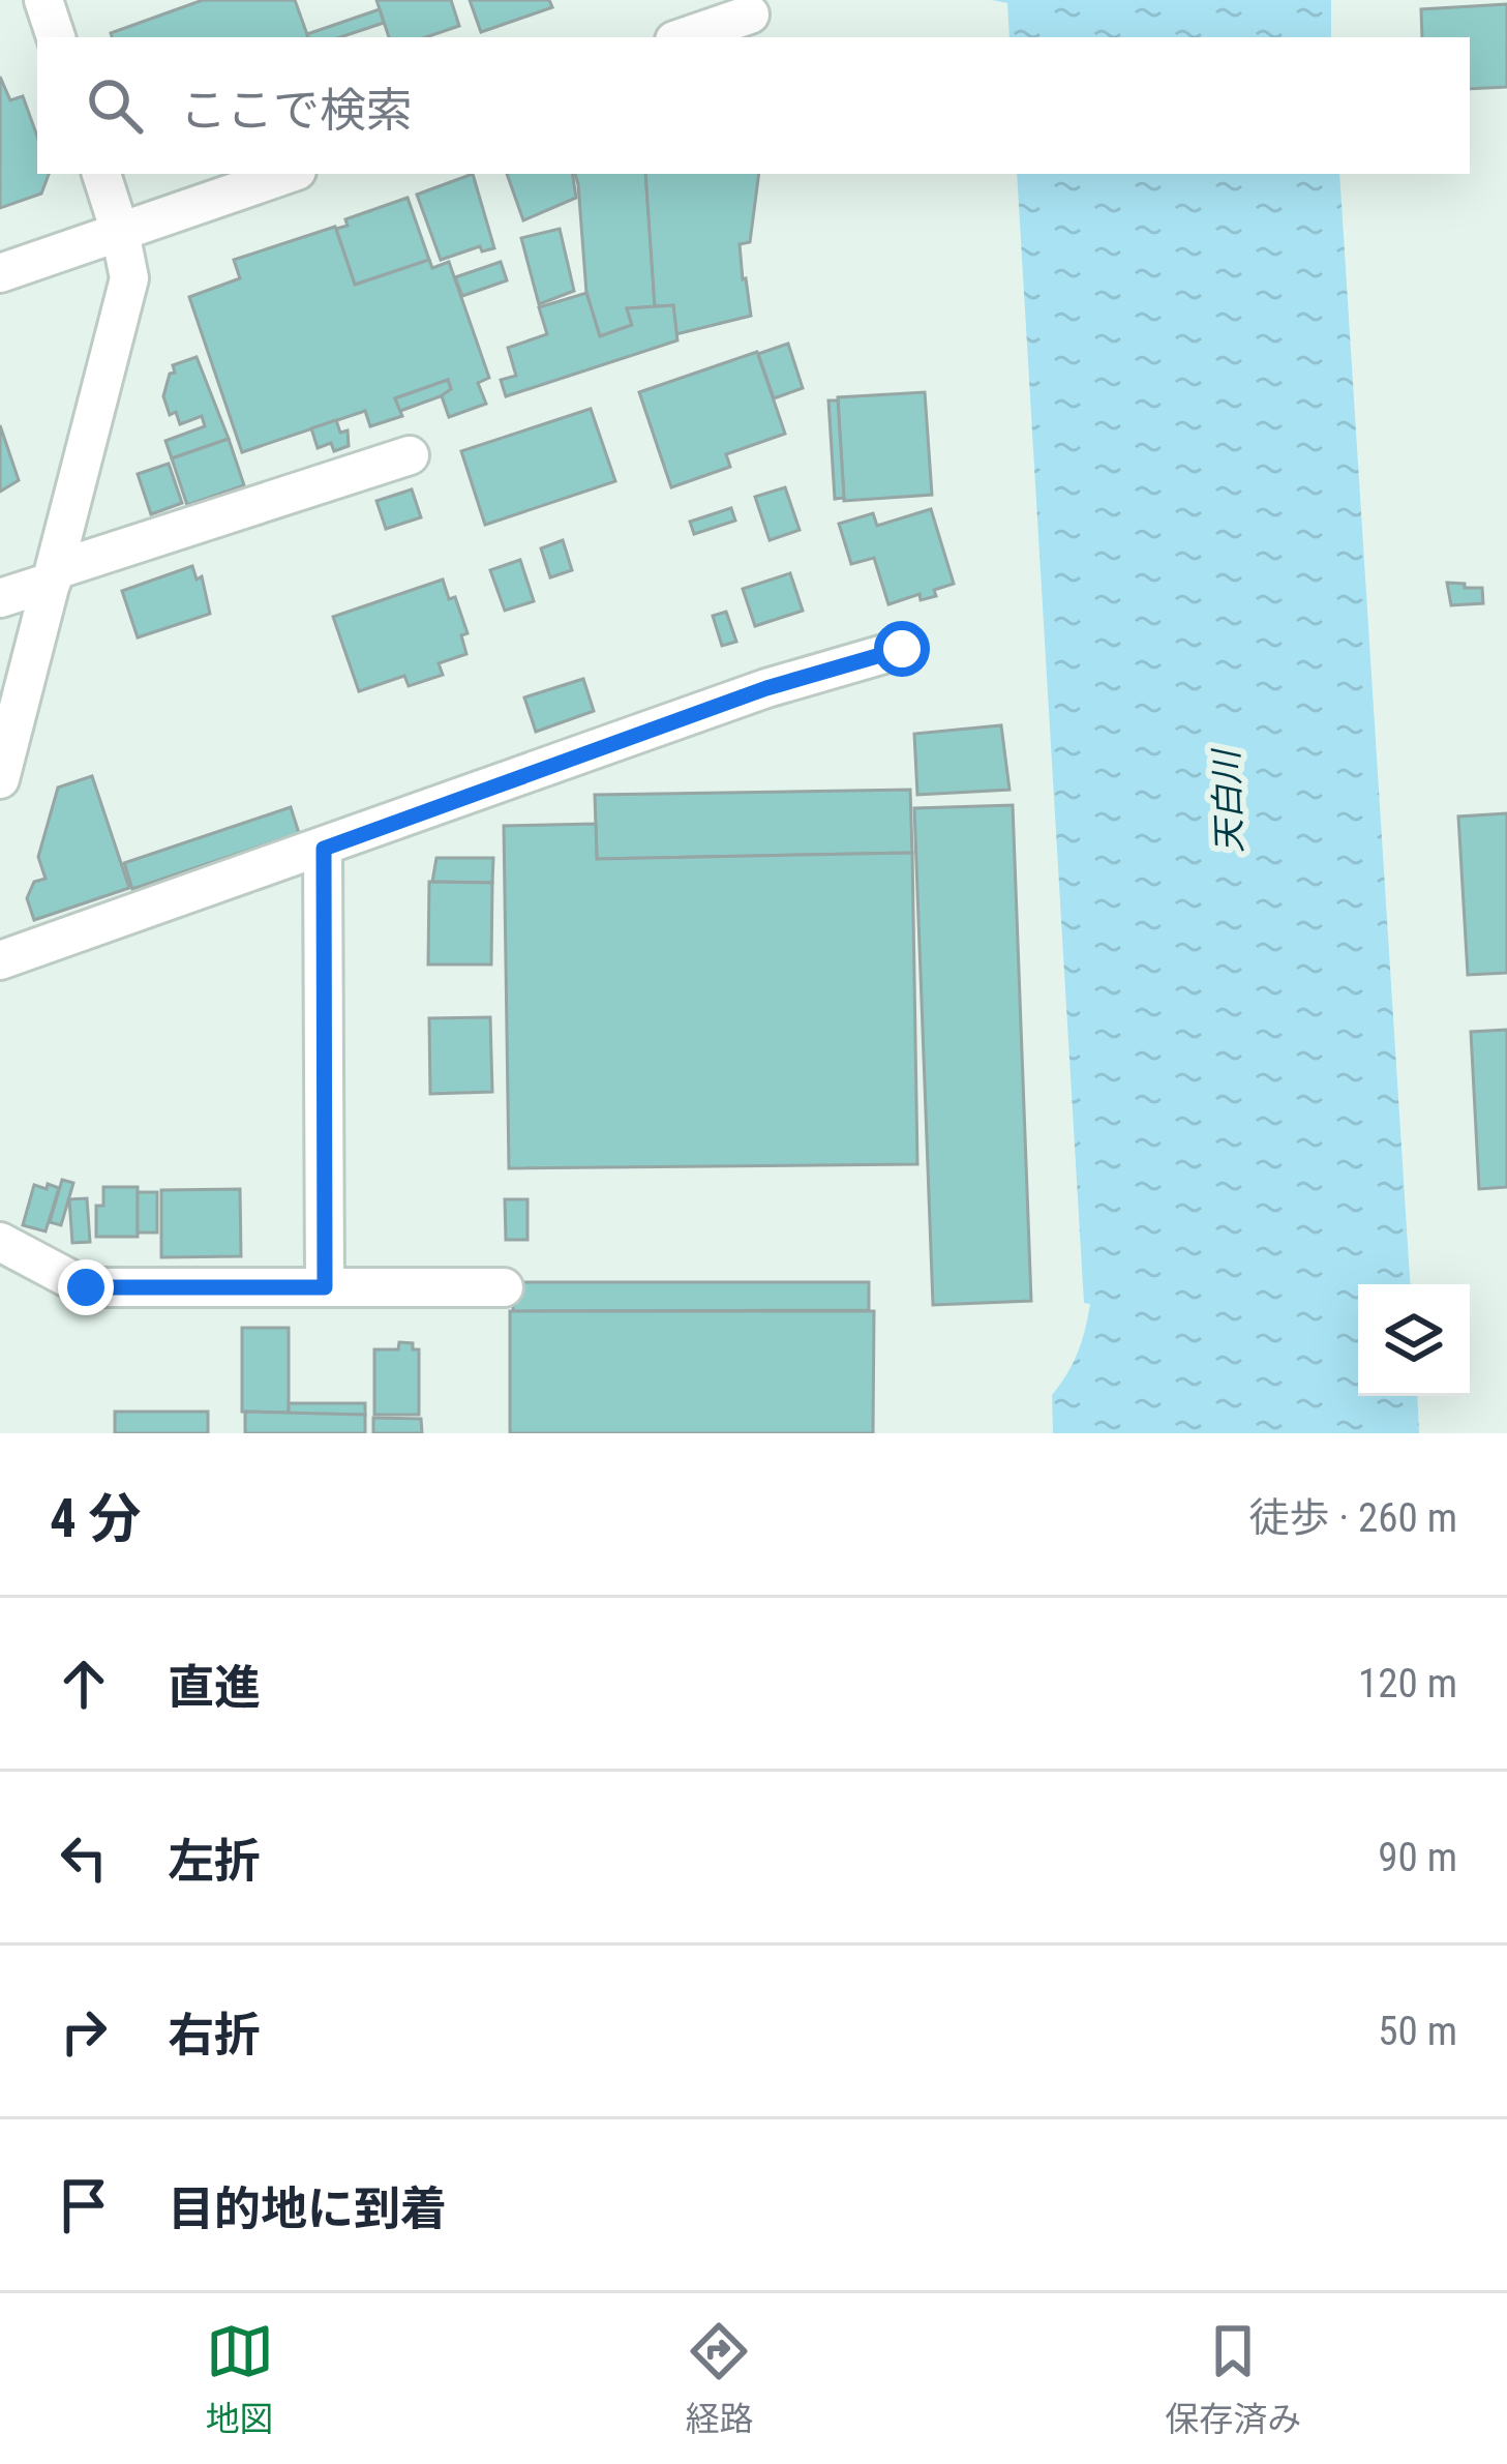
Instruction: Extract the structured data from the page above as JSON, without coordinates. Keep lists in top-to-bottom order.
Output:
{
  "water": ["天白川"],
  "page": {
    "search": "ここで検索",
    "heading": ["4 分", "徒歩 · 260 m"],
    "list": [
      ["直進", "120 m"],
      ["左折", "90 m"],
      ["右折", "50 m"],
      "目的地に到着"
    ],
    "nav": ["地図", "経路", "保存済み"]
  }
}
